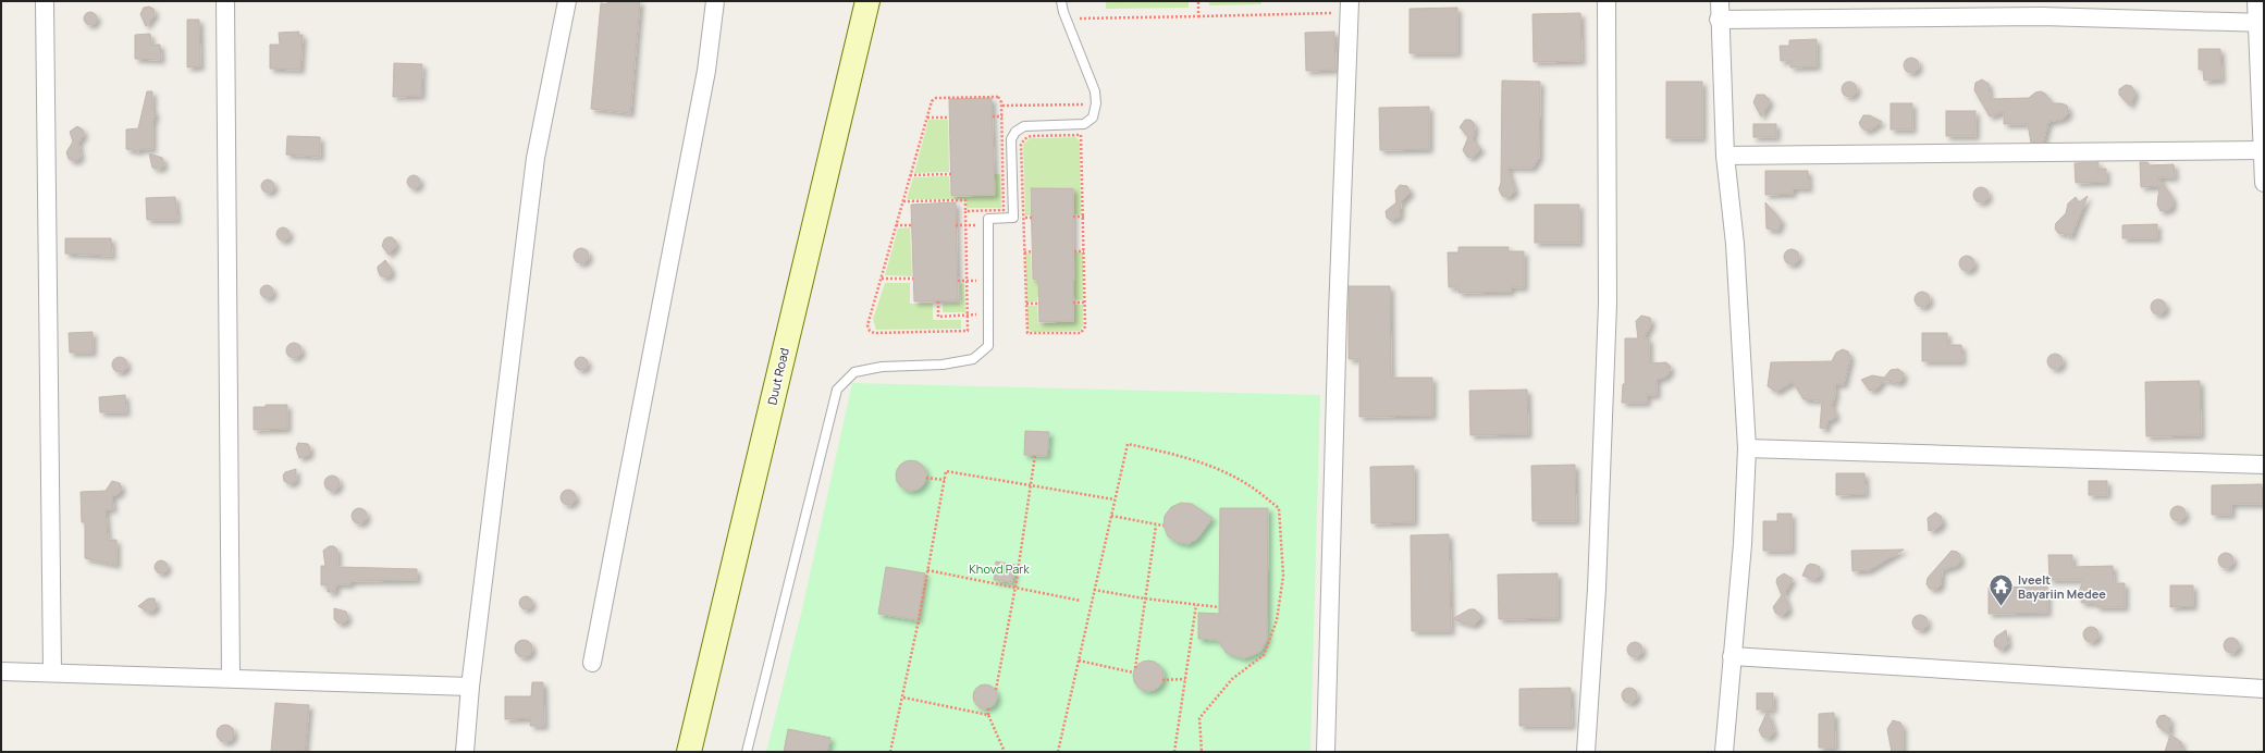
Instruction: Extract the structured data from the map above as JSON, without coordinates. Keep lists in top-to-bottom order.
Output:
{
  "streets": {
    "main road": ["Duut Road"]
  },
  "parks": ["Khovd Park"],
  "places": {
    "temple": ["Iveelt Bayariin Medee"]
  }
}
